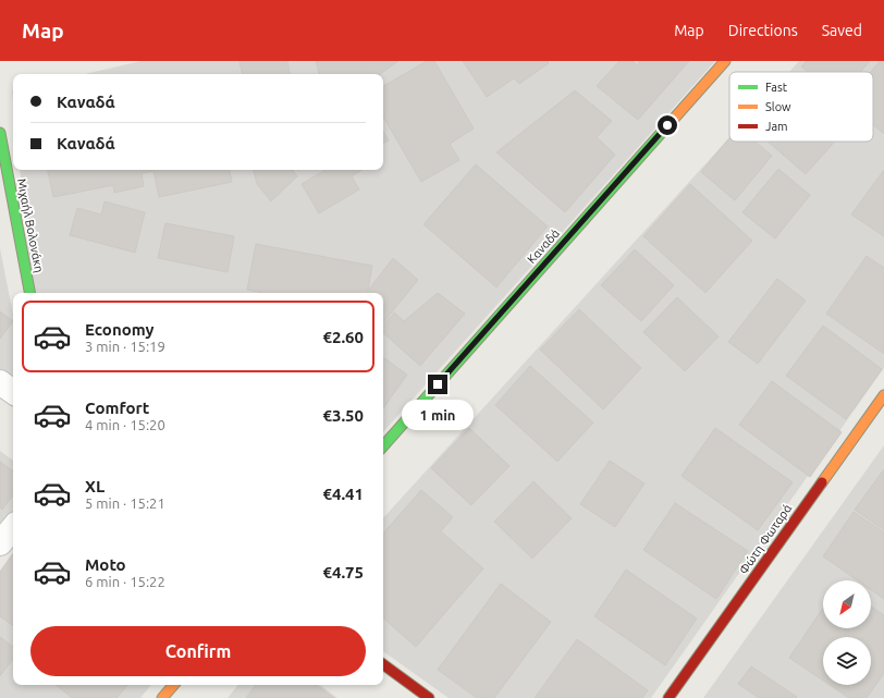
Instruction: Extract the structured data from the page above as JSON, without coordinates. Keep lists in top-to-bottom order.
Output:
{
  "streets": {
    "street": ["Μιχαήλ Βολονάκη", "Καναδά", "Φώτη Φωταρά"]
  },
  "legend": ["Fast", "Slow", "Jam"],
  "north": "bottom left",
  "page": {
    "header": "Map",
    "nav": ["Map", "Directions", "Saved"],
    "banner": ["Καναδά", "Καναδά"],
    "list": [
      {
        "name": "Economy",
        "note": "3 min · 15:19",
        "value": "€2.60"
      },
      {
        "name": "Comfort",
        "note": "4 min · 15:20",
        "value": "€3.50"
      },
      {
        "name": "XL",
        "note": "5 min · 15:21",
        "value": "€4.41"
      },
      {
        "name": "Moto",
        "note": "6 min · 15:22",
        "value": "€4.75"
      }
    ],
    "bubble": "1 min",
    "buttons": "Confirm"
  }
}
